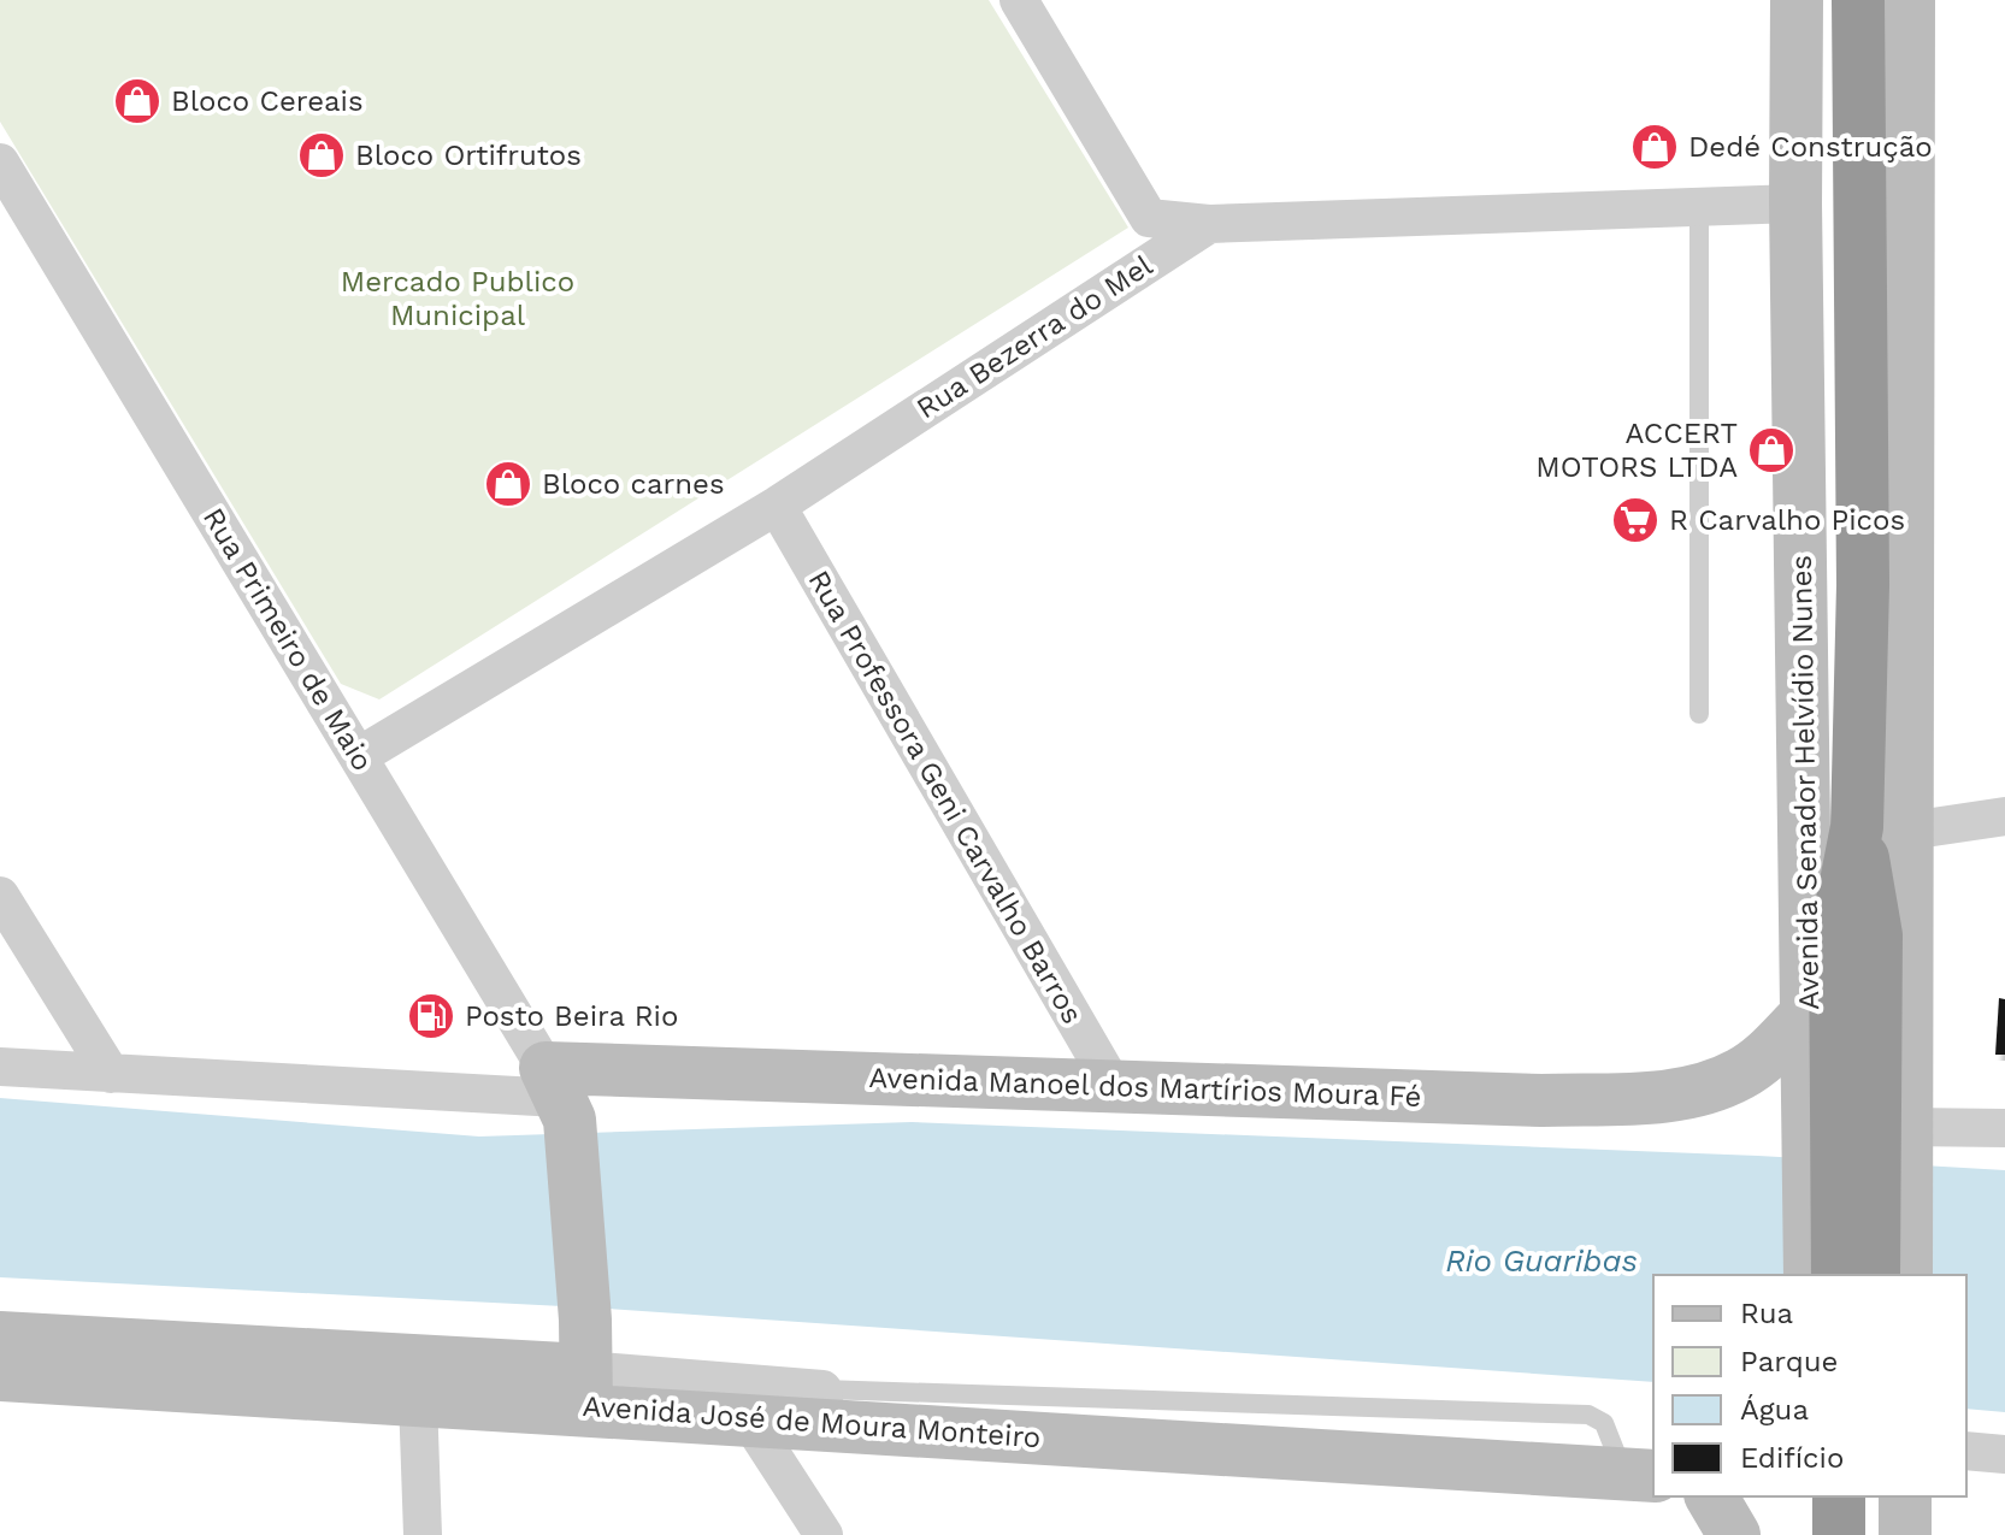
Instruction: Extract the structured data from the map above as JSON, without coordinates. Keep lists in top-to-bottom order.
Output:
{
  "streets": {
    "main road": ["Avenida Senador Helvídio Nunes", "Avenida Manoel dos Martírios Moura Fé", "Avenida José de Moura Monteiro"],
    "street": ["Rua Bezerra do Mel", "Rua Primeiro de Maio", "Rua Professora Geni Carvalho Barros"]
  },
  "crossings": [
    ["Rua Bezerra do Mel", "Rua Primeiro de Maio"],
    ["Rua Bezerra do Mel", "Rua Professora Geni Carvalho Barros"],
    ["Rua Primeiro de Maio", "Avenida Manoel dos Martírios Moura Fé"],
    ["Avenida Senador Helvídio Nunes", "Avenida Manoel dos Martírios Moura Fé"],
    ["Rua Professora Geni Carvalho Barros", "Avenida Manoel dos Martírios Moura Fé"]
  ],
  "water": ["Rio Guaribas"],
  "parks": ["Mercado Publico Municipal"],
  "places": {
    "shop": [
      "Bloco Cereais",
      "Dedé Construção",
      "Bloco Ortifrutos",
      "ACCERT MOTORS LTDA",
      "Bloco carnes"
    ],
    "supermarket": ["R Carvalho Picos"],
    "fuel station": ["Posto Beira Rio"]
  },
  "legend": [
    "Rua",
    "Parque",
    "Água",
    "Edifício"
  ]
}
